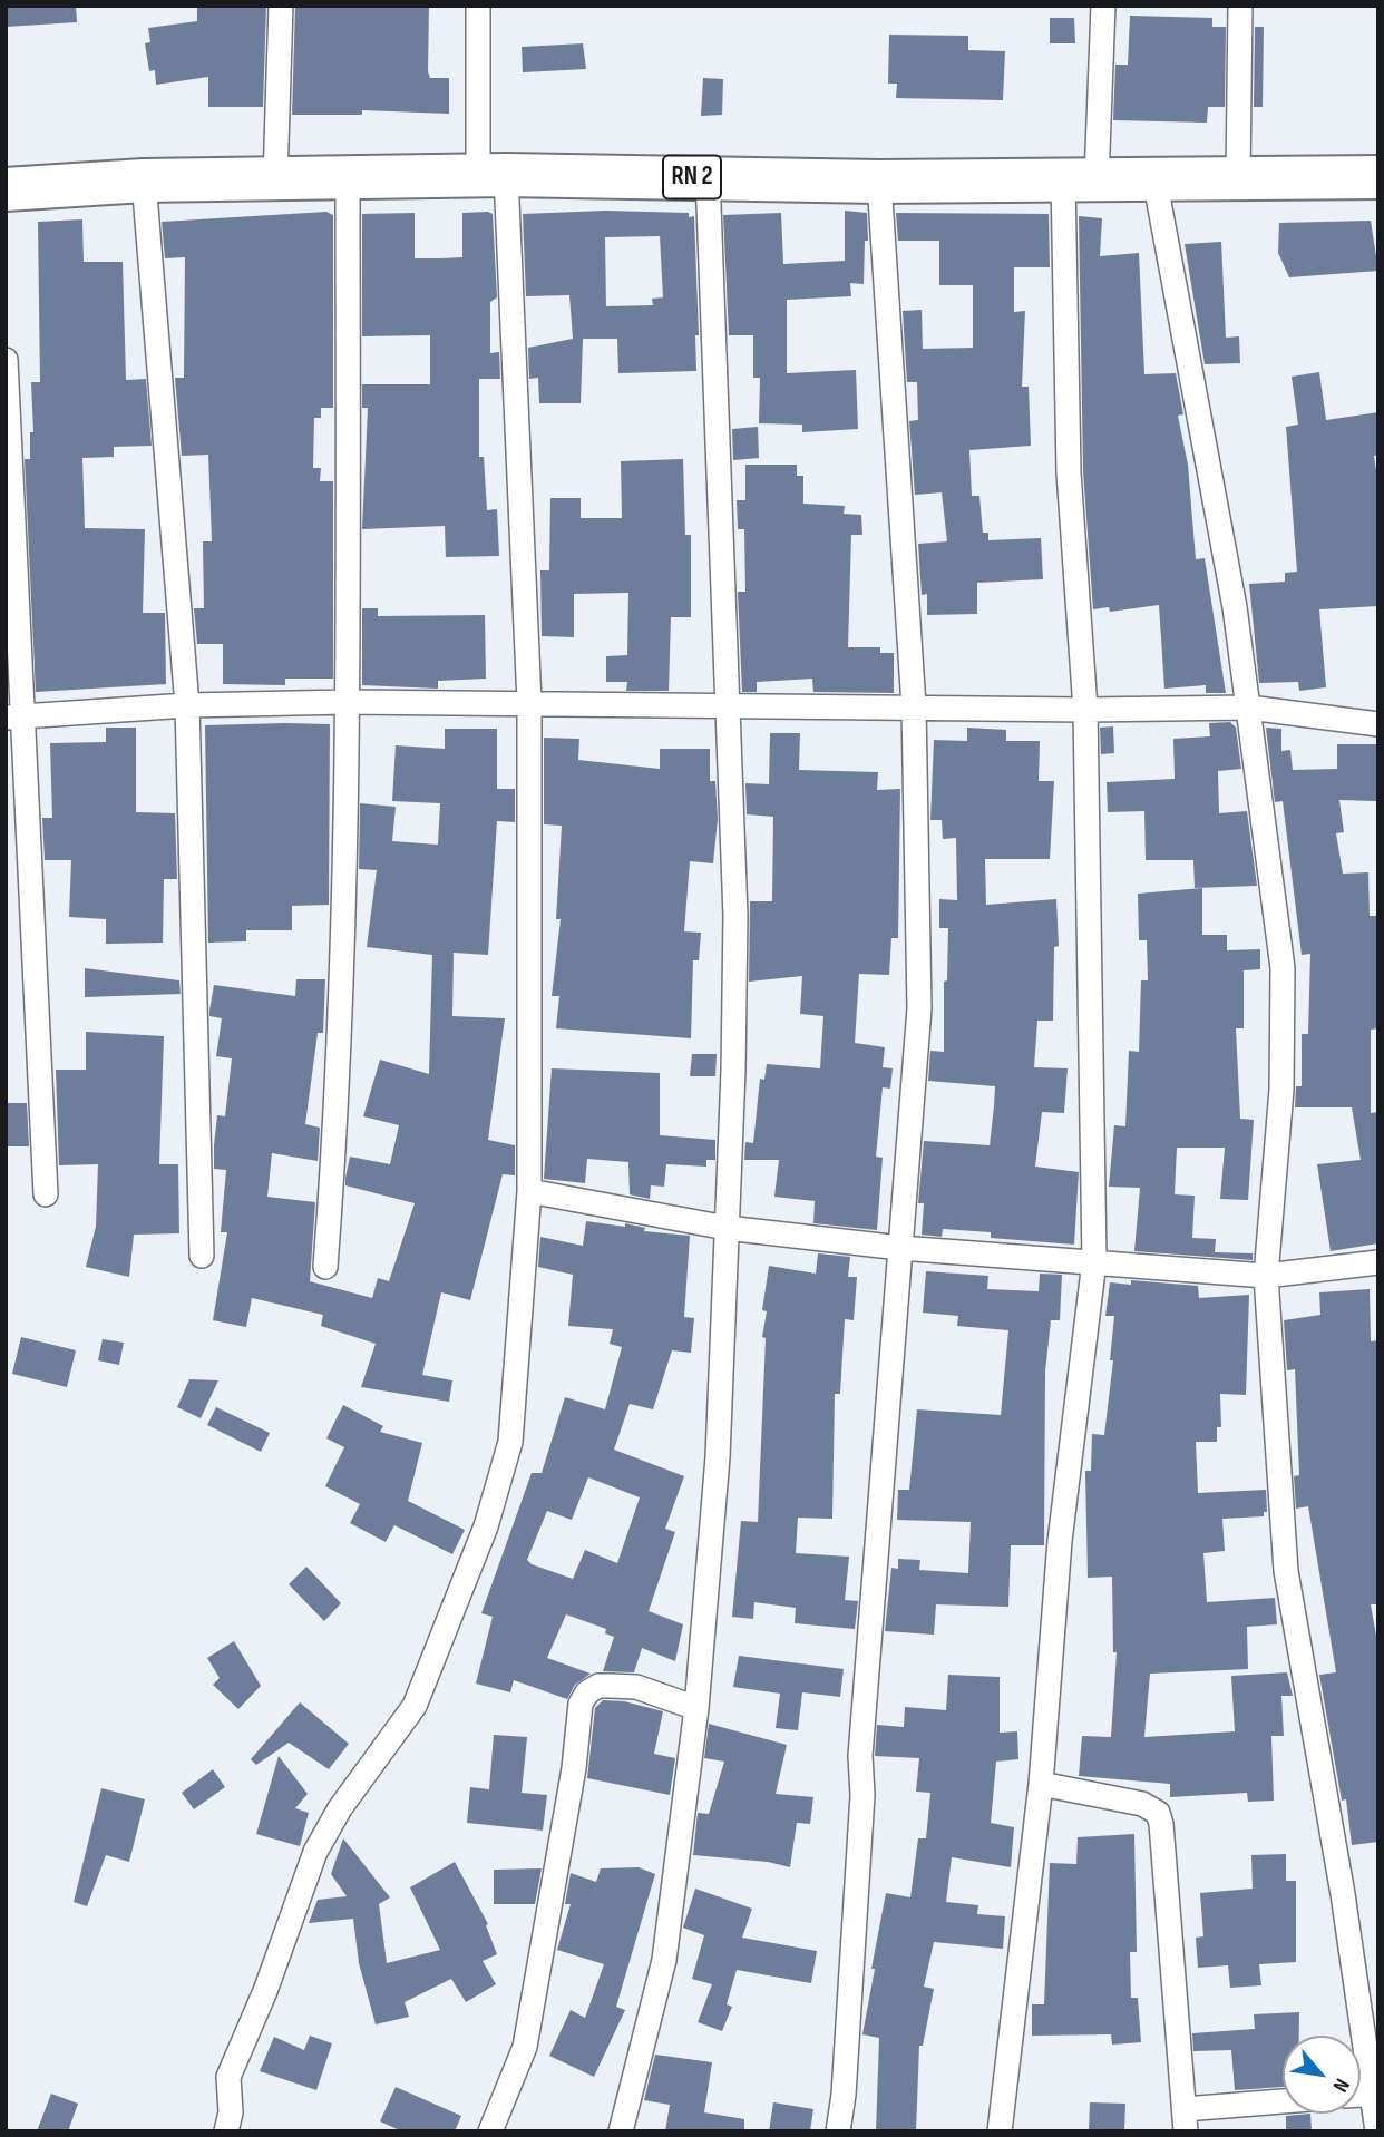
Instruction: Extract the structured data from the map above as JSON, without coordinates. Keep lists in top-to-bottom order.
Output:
{
  "streets": {
    "highway": ["RN 2"]
  },
  "north": "bottom right"
}
